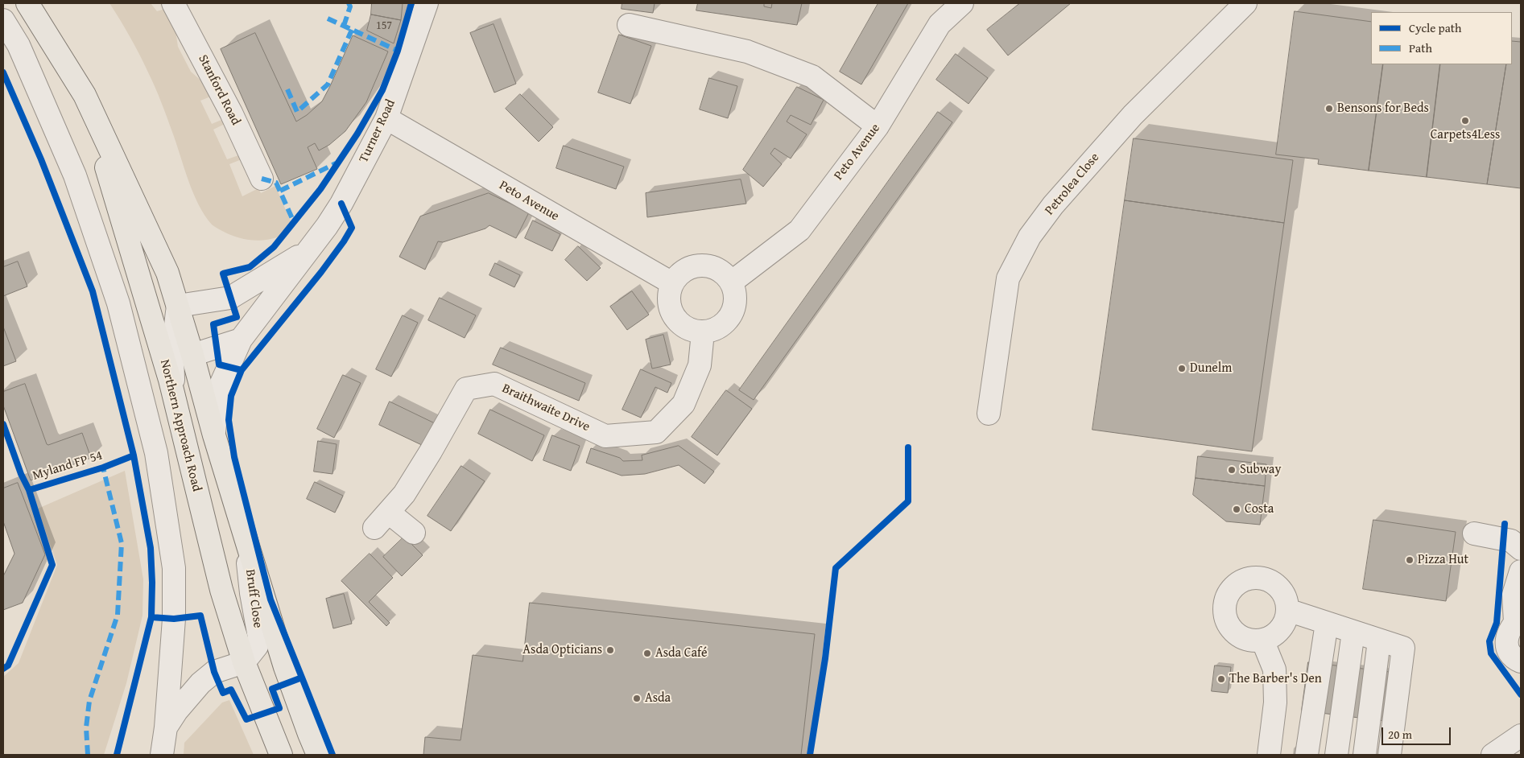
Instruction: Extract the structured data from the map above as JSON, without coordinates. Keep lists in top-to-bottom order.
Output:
{
  "streets": {
    "main road": ["Northern Approach Road"],
    "street": [
      "Stanford Road",
      "Turner Road",
      "Peto Avenue",
      "Petrolea Close",
      "Braithwaite Drive",
      "Bruff Close"
    ],
    "cycle path": ["Myland FP 54"]
  },
  "crossings": [
    ["Turner Road", "Peto Avenue"],
    ["Turner Road", "Northern Approach Road"],
    ["Peto Avenue", "Braithwaite Drive"],
    ["Northern Approach Road", "Bruff Close"]
  ],
  "places": [
    "Bensons for Beds",
    "Carpets4Less",
    "Dunelm",
    "Subway",
    "Costa",
    "Pizza Hut",
    "Asda Opticians",
    "Asda Café",
    "The Barber's Den",
    "Asda"
  ],
  "house_numbers": ["157"],
  "legend": ["Cycle path", "Path"],
  "scale_bar": "20 m"
}
